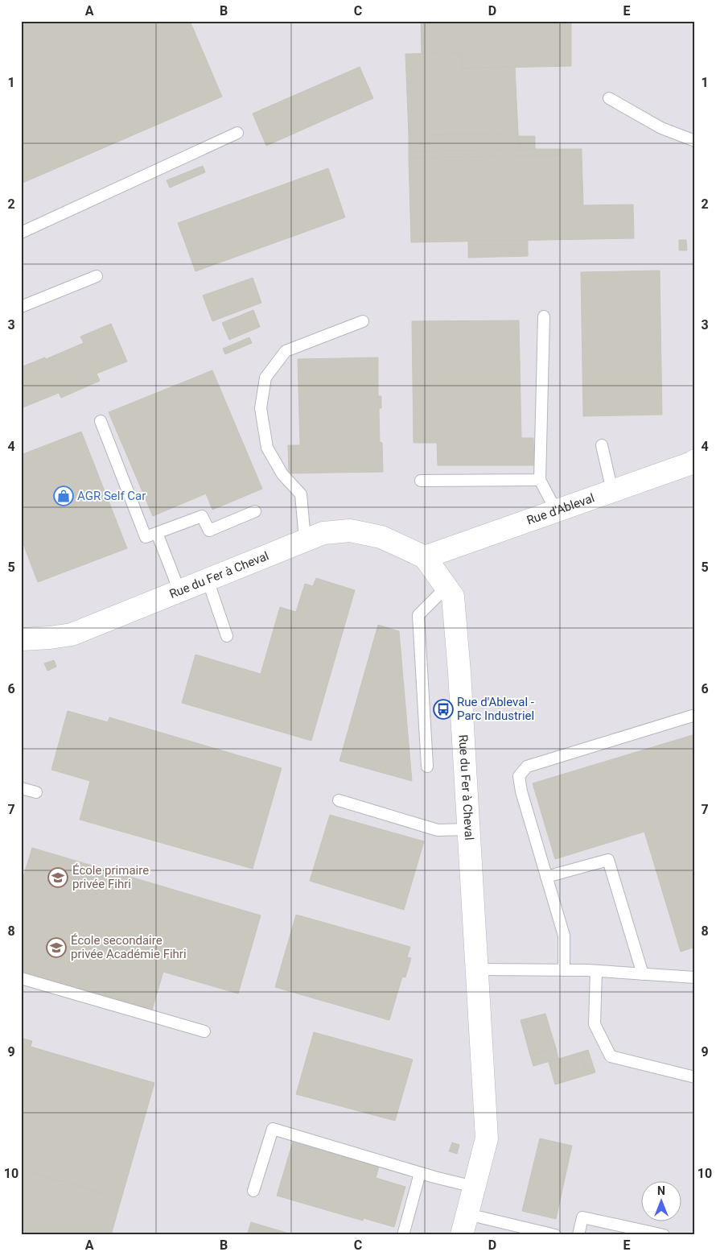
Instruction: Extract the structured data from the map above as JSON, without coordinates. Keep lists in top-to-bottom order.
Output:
{
  "streets": {
    "street": ["Rue d'Ableval", "Rue du Fer à Cheval"]
  },
  "crossings": [
    ["Rue d'Ableval", "Rue du Fer à Cheval"]
  ],
  "places": {
    "shop": ["AGR Self Car"],
    "bus stop": ["Rue d'Ableval - Parc Industriel"],
    "school or university": ["École primaire privée Fihri", "École secondaire privée Académie Fihri"]
  },
  "north": "top",
  "grid": {
    "columns": [
      "A",
      "B",
      "C",
      "D",
      "E"
    ],
    "rows": [
      "1",
      "2",
      "3",
      "4",
      "5",
      "6",
      "7",
      "8",
      "9",
      "10"
    ]
  }
}
